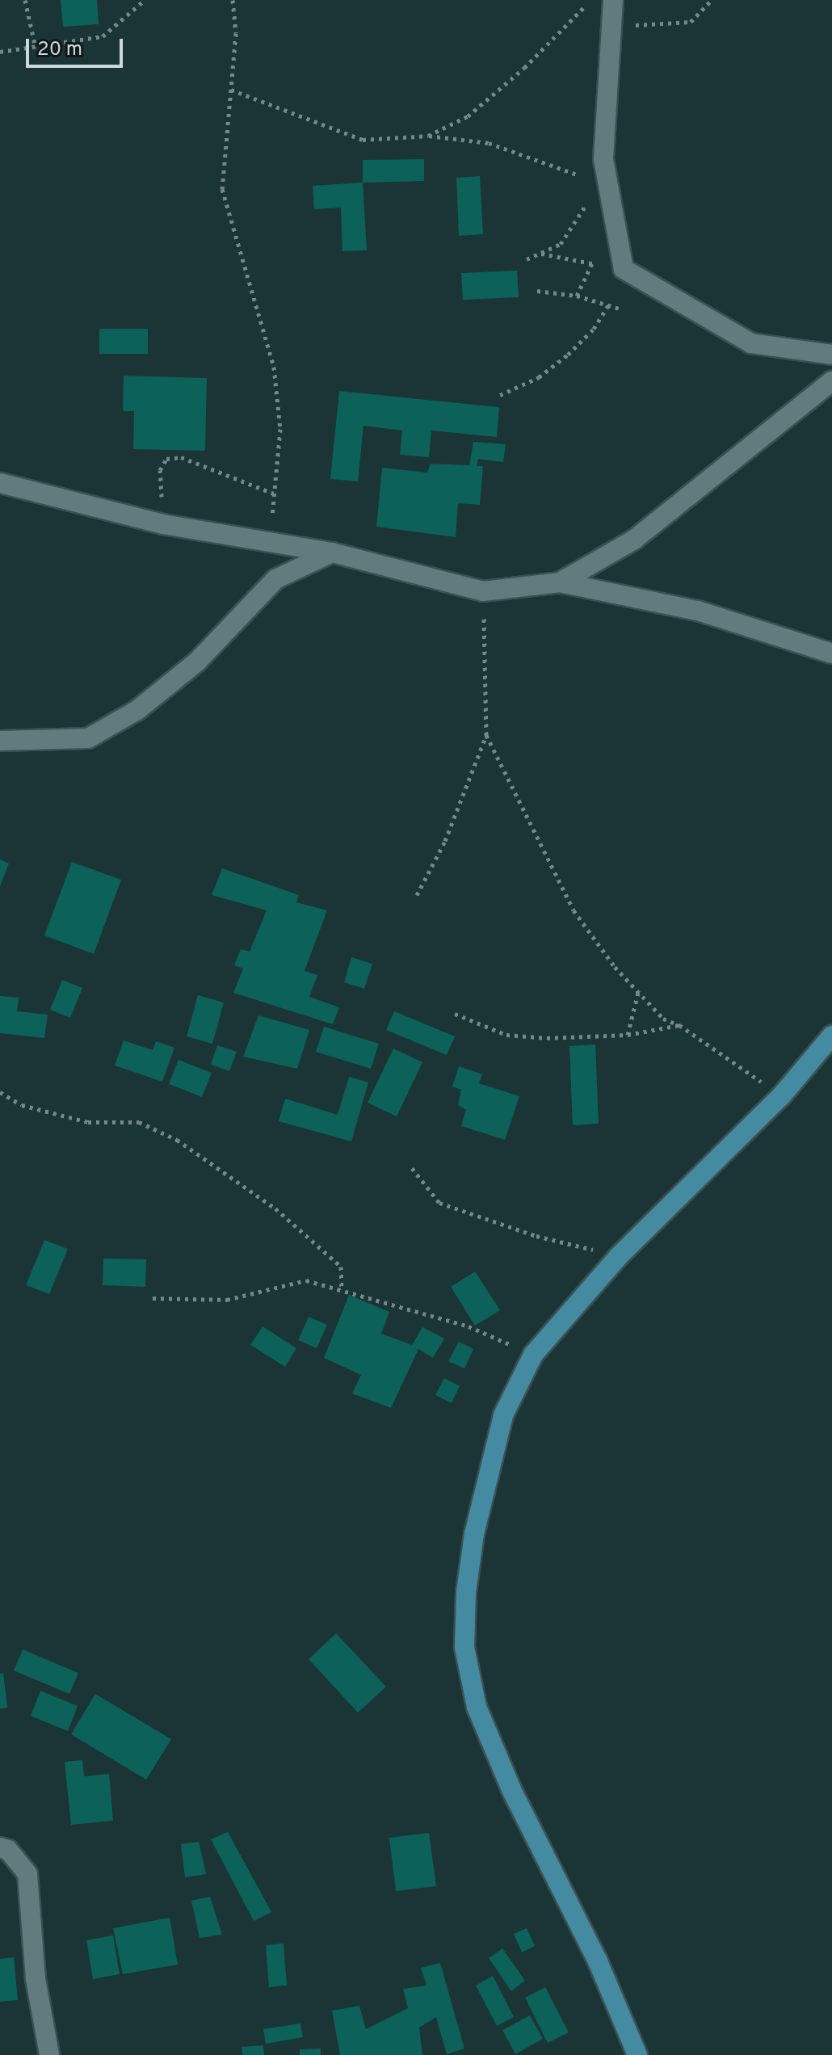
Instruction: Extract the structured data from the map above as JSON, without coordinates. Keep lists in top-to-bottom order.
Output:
{
  "scale_bar": "20 m"
}
